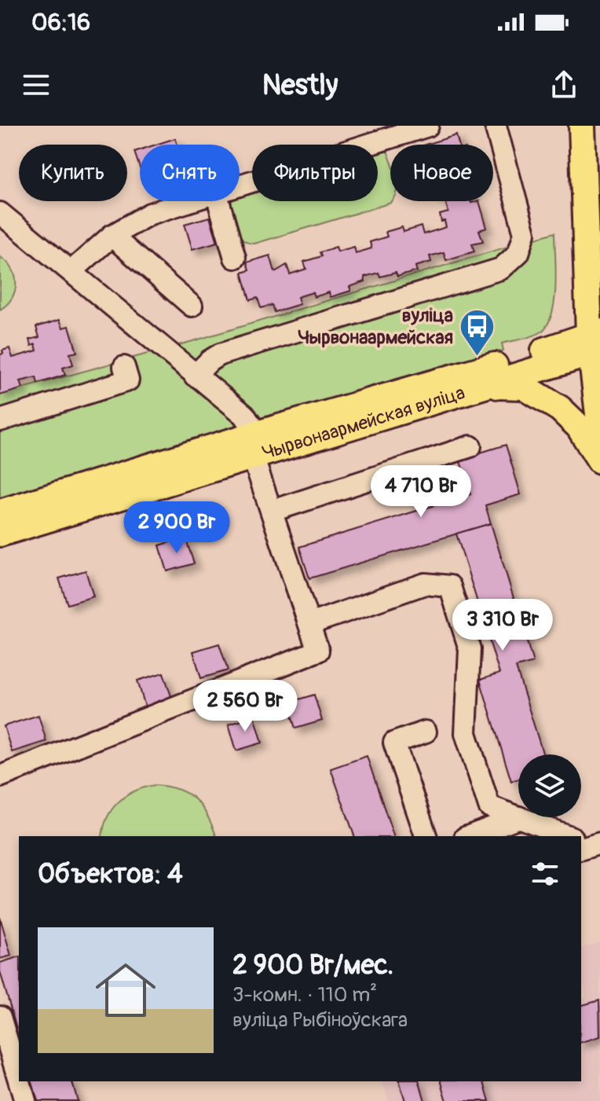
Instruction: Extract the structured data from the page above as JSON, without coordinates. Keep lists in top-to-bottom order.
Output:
{
  "streets": {
    "main road": ["Чырвонаармейская вуліца"]
  },
  "places": {
    "bus stop": ["вуліца Чырвонаармейская"]
  },
  "page": {
    "status": "06:16",
    "header": "Nestly",
    "chip": [
      "Купить",
      "Снять",
      "Фильтры",
      "Новое"
    ],
    "price": [
      "4 710 Br",
      "2 900 Br",
      "3 310 Br",
      "2 560 Br"
    ],
    "heading": "Объектов: 4",
    "list": [
      {
        "name": "2 900 Br/мес.",
        "note": "3-комн. · 110 m² · вуліца Рыбіноўскага"
      }
    ]
  }
}
